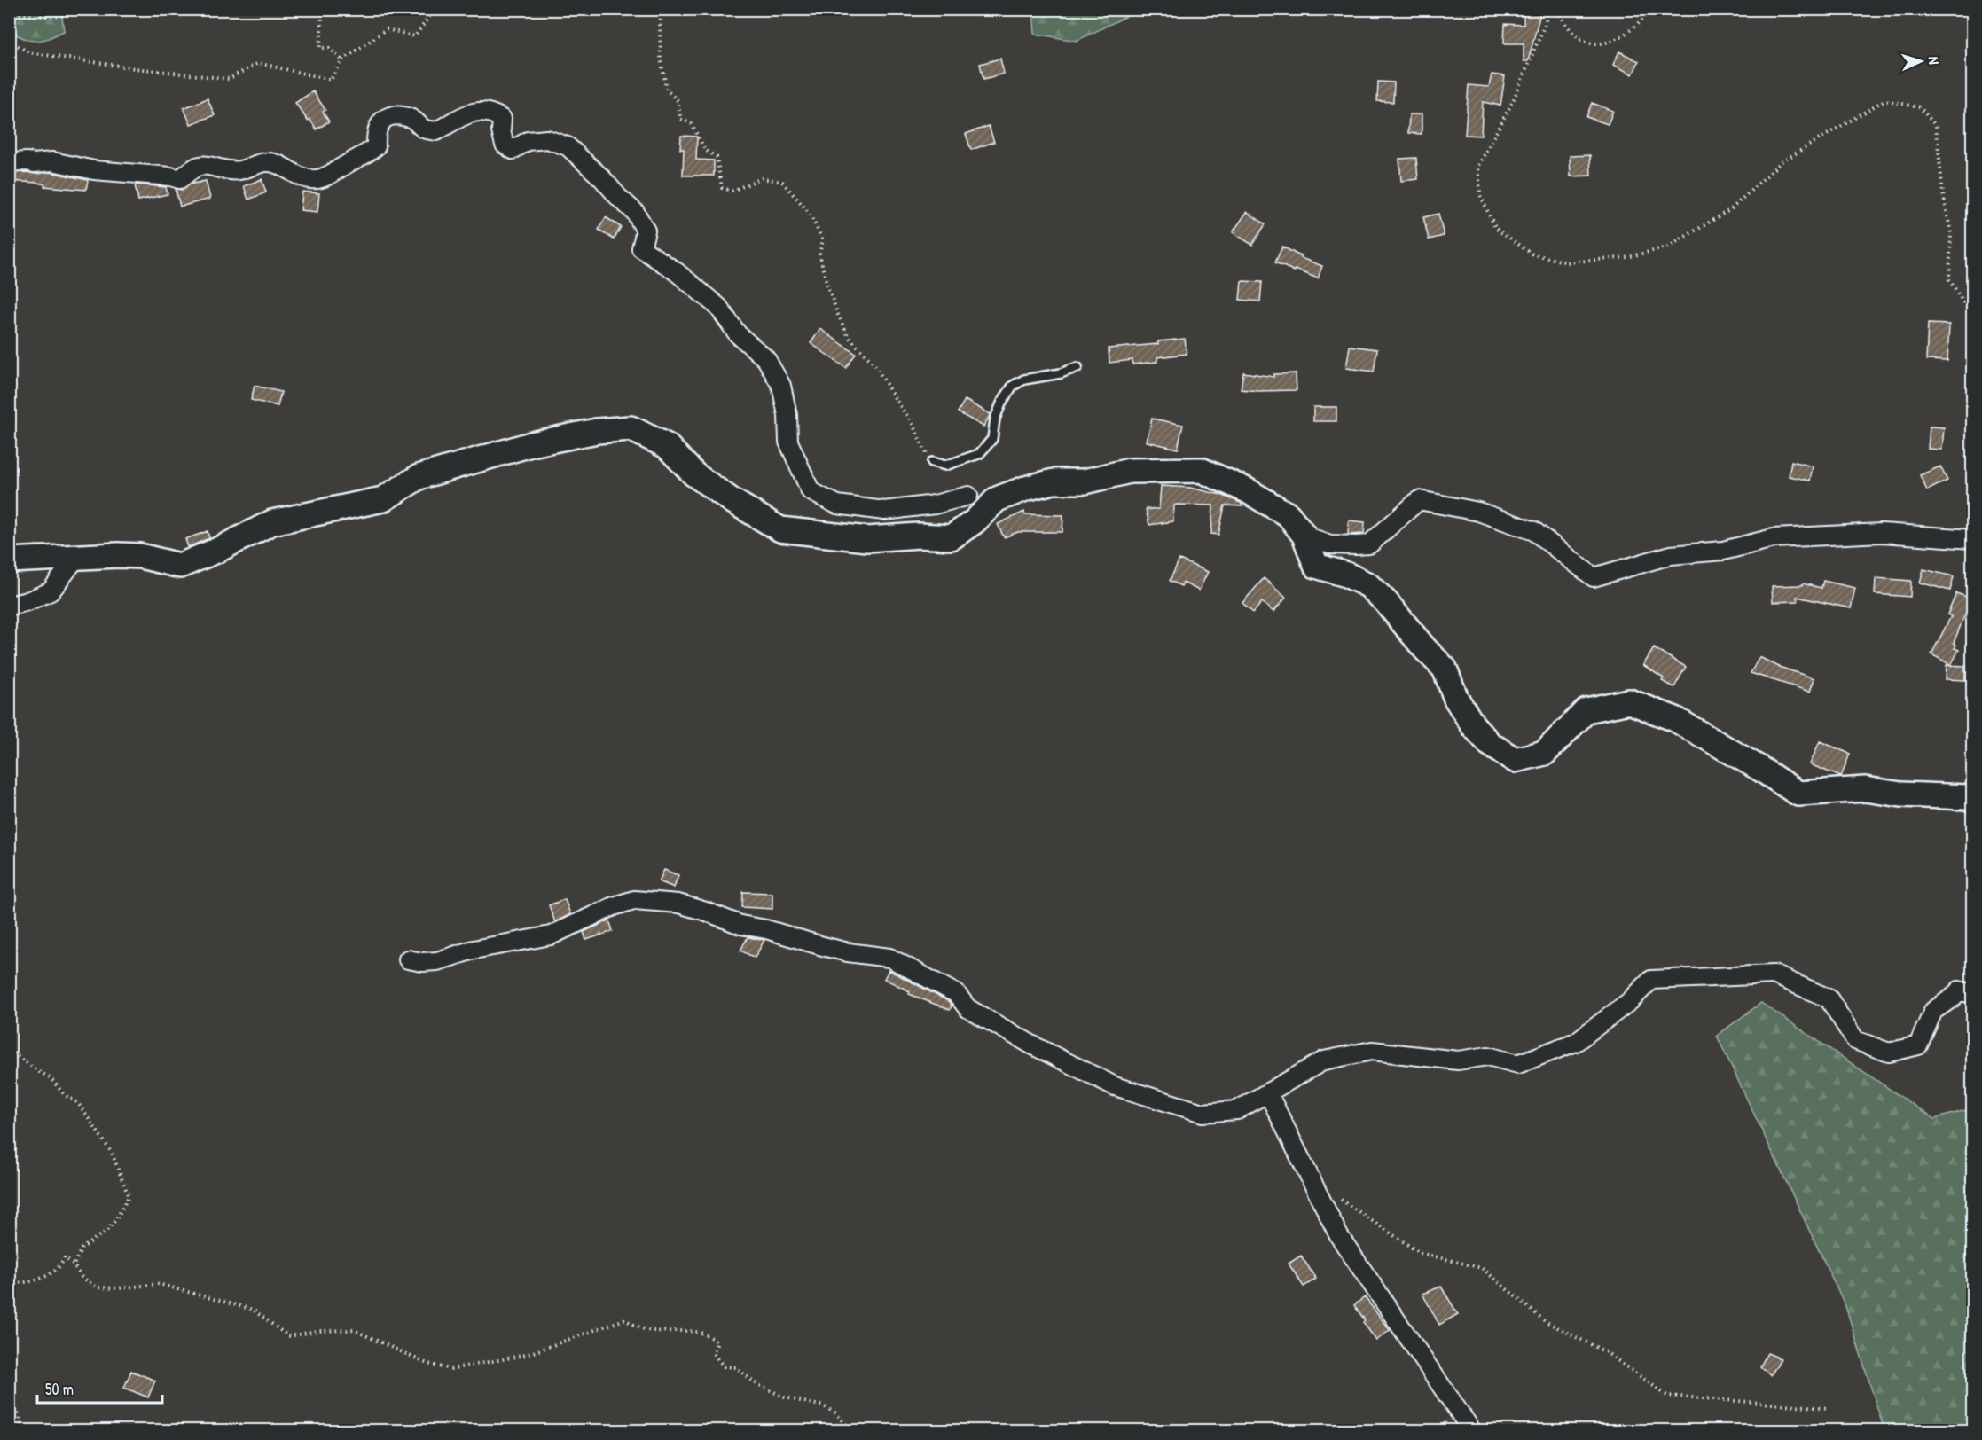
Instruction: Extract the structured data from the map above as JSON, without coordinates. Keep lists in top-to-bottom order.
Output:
{
  "scale_bar": "50 m",
  "north": "right"
}
